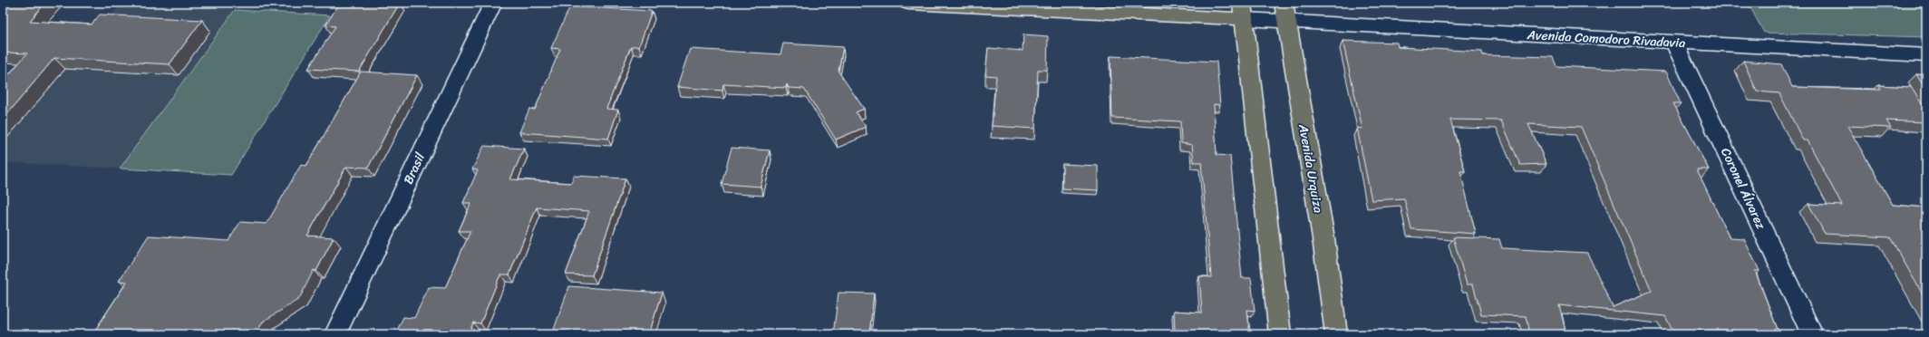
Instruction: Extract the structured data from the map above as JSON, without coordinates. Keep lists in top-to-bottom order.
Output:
{
  "streets": {
    "main road": ["Avenida Urquiza"],
    "street": ["Avenida Comodoro Rivadavia", "Brasil", "Coronel Álvarez"]
  },
  "crossings": [
    ["Avenida Comodoro Rivadavia", "Avenida Urquiza"],
    ["Avenida Comodoro Rivadavia", "Coronel Álvarez"]
  ]
}
